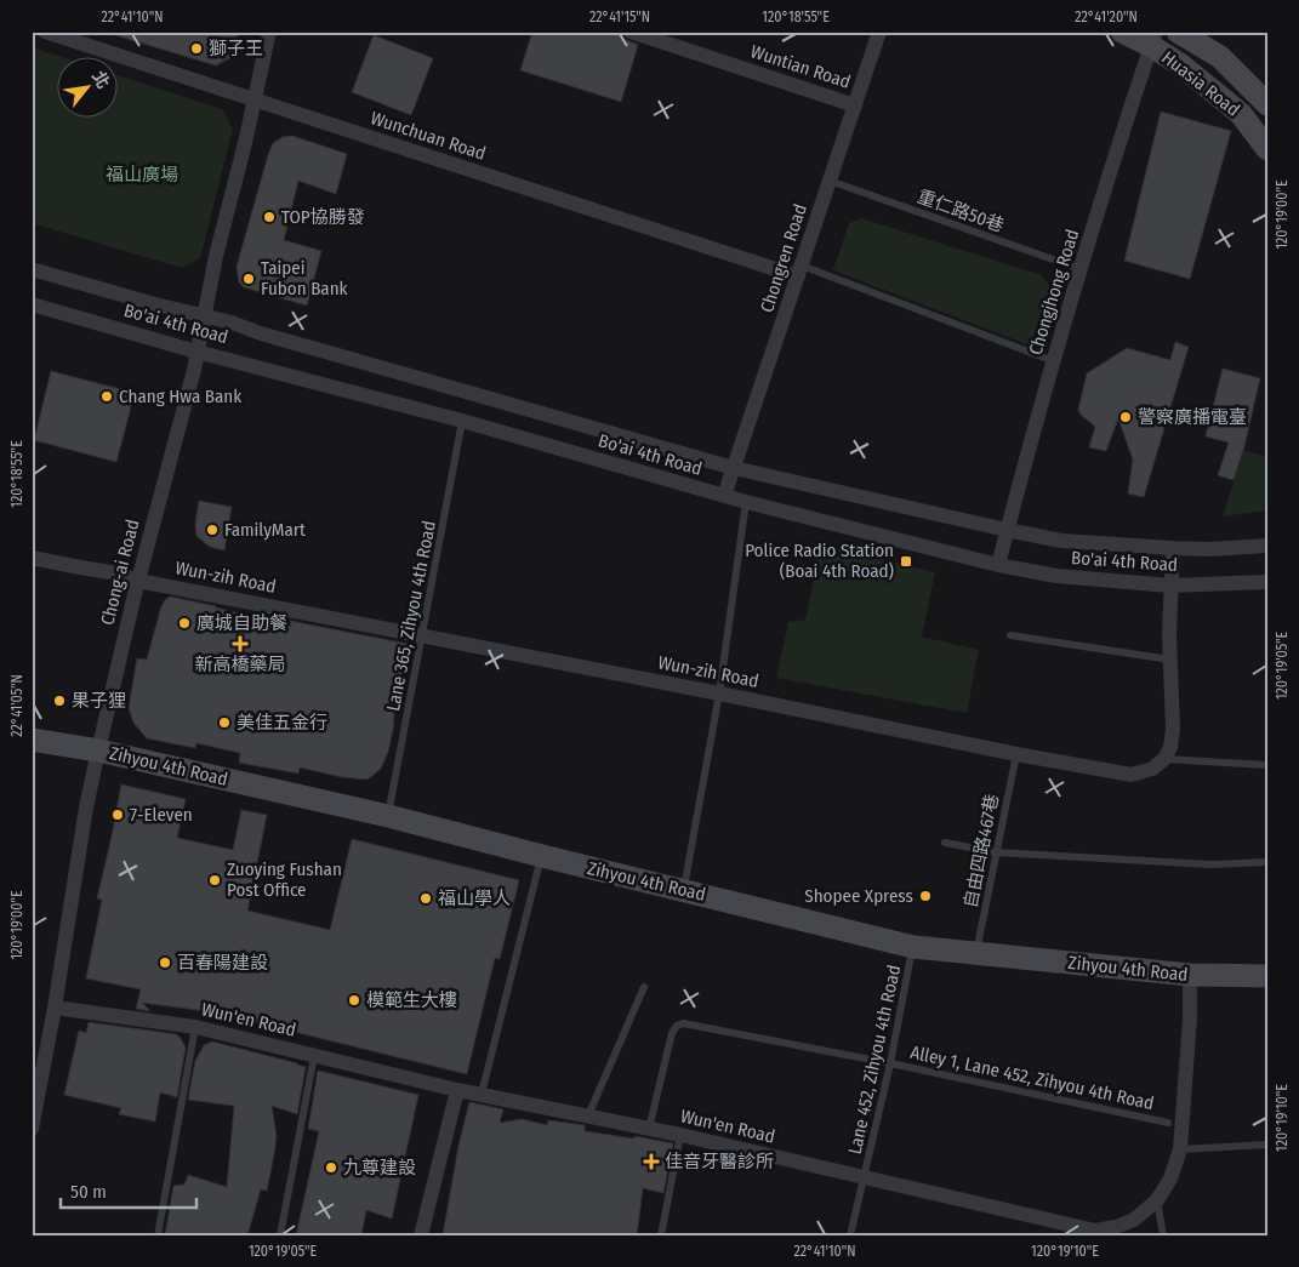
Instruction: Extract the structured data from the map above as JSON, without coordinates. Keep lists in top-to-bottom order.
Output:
{
  "streets": {
    "street": [
      "Wuntian Road",
      "Huasia Road",
      "Wunchuan Road",
      "Chongren Road",
      "Chongjhong Road",
      "Bo'ai 4th Road",
      "Chong-ai Road",
      "Wun-zih Road",
      "Zihyou 4th Road",
      "Wun'en Road"
    ],
    "lane": [
      "重仁路50巷",
      "Lane 365, Zihyou 4th Road",
      "自由四路467巷",
      "Lane 452, Zihyou 4th Road",
      "Alley 1, Lane 452, Zihyou 4th Road"
    ]
  },
  "crossings": [
    ["Wuntian Road", "Chongren Road"],
    ["Huasia Road", "Chongjhong Road"],
    ["Wunchuan Road", "Chongren Road"],
    ["Wunchuan Road", "Chong-ai Road"],
    ["重仁路50巷", "Chongren Road"],
    ["重仁路50巷", "Chongjhong Road"],
    ["Chongren Road", "Bo'ai 4th Road"],
    ["Chongjhong Road", "Bo'ai 4th Road"],
    ["Bo'ai 4th Road", "Chong-ai Road"],
    ["Bo'ai 4th Road", "Lane 365, Zihyou 4th Road"],
    ["Chong-ai Road", "Wun-zih Road"],
    ["Chong-ai Road", "Zihyou 4th Road"],
    ["Chong-ai Road", "Wun'en Road"],
    ["Wun-zih Road", "Lane 365, Zihyou 4th Road"],
    ["Wun-zih Road", "自由四路467巷"],
    ["Lane 365, Zihyou 4th Road", "Zihyou 4th Road"],
    ["Zihyou 4th Road", "自由四路467巷"],
    ["Zihyou 4th Road", "Wun'en Road"],
    ["Zihyou 4th Road", "Lane 452, Zihyou 4th Road"],
    ["Wun'en Road", "Lane 452, Zihyou 4th Road"],
    ["Wun'en Road", "Alley 1, Lane 452, Zihyou 4th Road"],
    ["Lane 452, Zihyou 4th Road", "Alley 1, Lane 452, Zihyou 4th Road"]
  ],
  "parks": ["福山廣場"],
  "places": {
    "other": [
      "獅子王",
      "TOP協勝發",
      "Taipei Fubon Bank",
      "Chang Hwa Bank",
      "警察廣播電臺",
      "FamilyMart",
      "廣城自助餐",
      "果子狸",
      "美佳五金行",
      "7-Eleven",
      "Zuoying Fushan Post Office",
      "Shopee Xpress",
      "福山學人",
      "百春陽建設",
      "模範生大樓",
      "九尊建設"
    ],
    "transit": ["Police Radio Station (Boai 4th Road)"],
    "health": ["新高橋藥局", "佳音牙醫診所"]
  },
  "scale_bar": "50 m",
  "north": "top right",
  "coordinates": [
    "22°41'10\"N",
    "22°41'15\"N",
    "120°18'55\"E",
    "22°41'20\"N",
    "120°19'00\"E",
    "120°19'05\"E",
    "22°41'05\"N",
    "120°19'10\"E"
  ]
}
